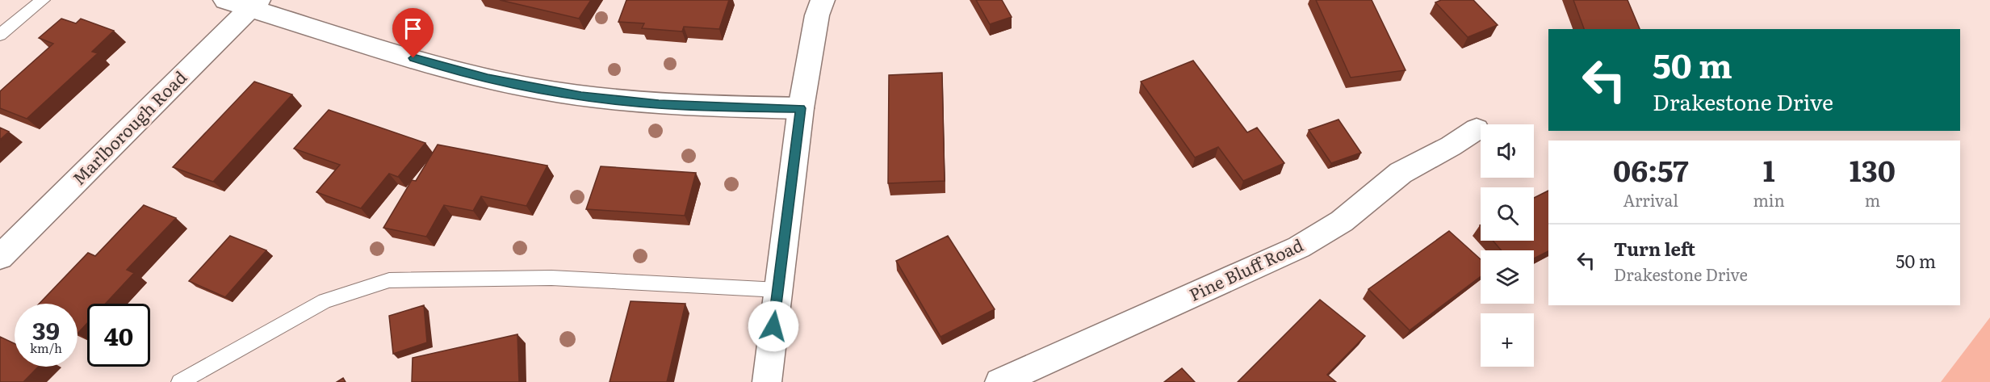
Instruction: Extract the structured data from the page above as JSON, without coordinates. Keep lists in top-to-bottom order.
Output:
{
  "streets": {
    "street": ["Marlborough Road", "Pine Bluff Road"]
  },
  "page": {
    "turn": ["50 m", "Drakestone Drive"],
    "map_buttons": "+",
    "eta": [
      "06:57",
      "Arrival",
      "1",
      "min",
      "130",
      "m"
    ],
    "list": [
      {
        "name": "Turn left",
        "note": "Drakestone Drive",
        "value": "50 m"
      }
    ],
    "speed": "39 km/h",
    "limit": "40"
  }
}
